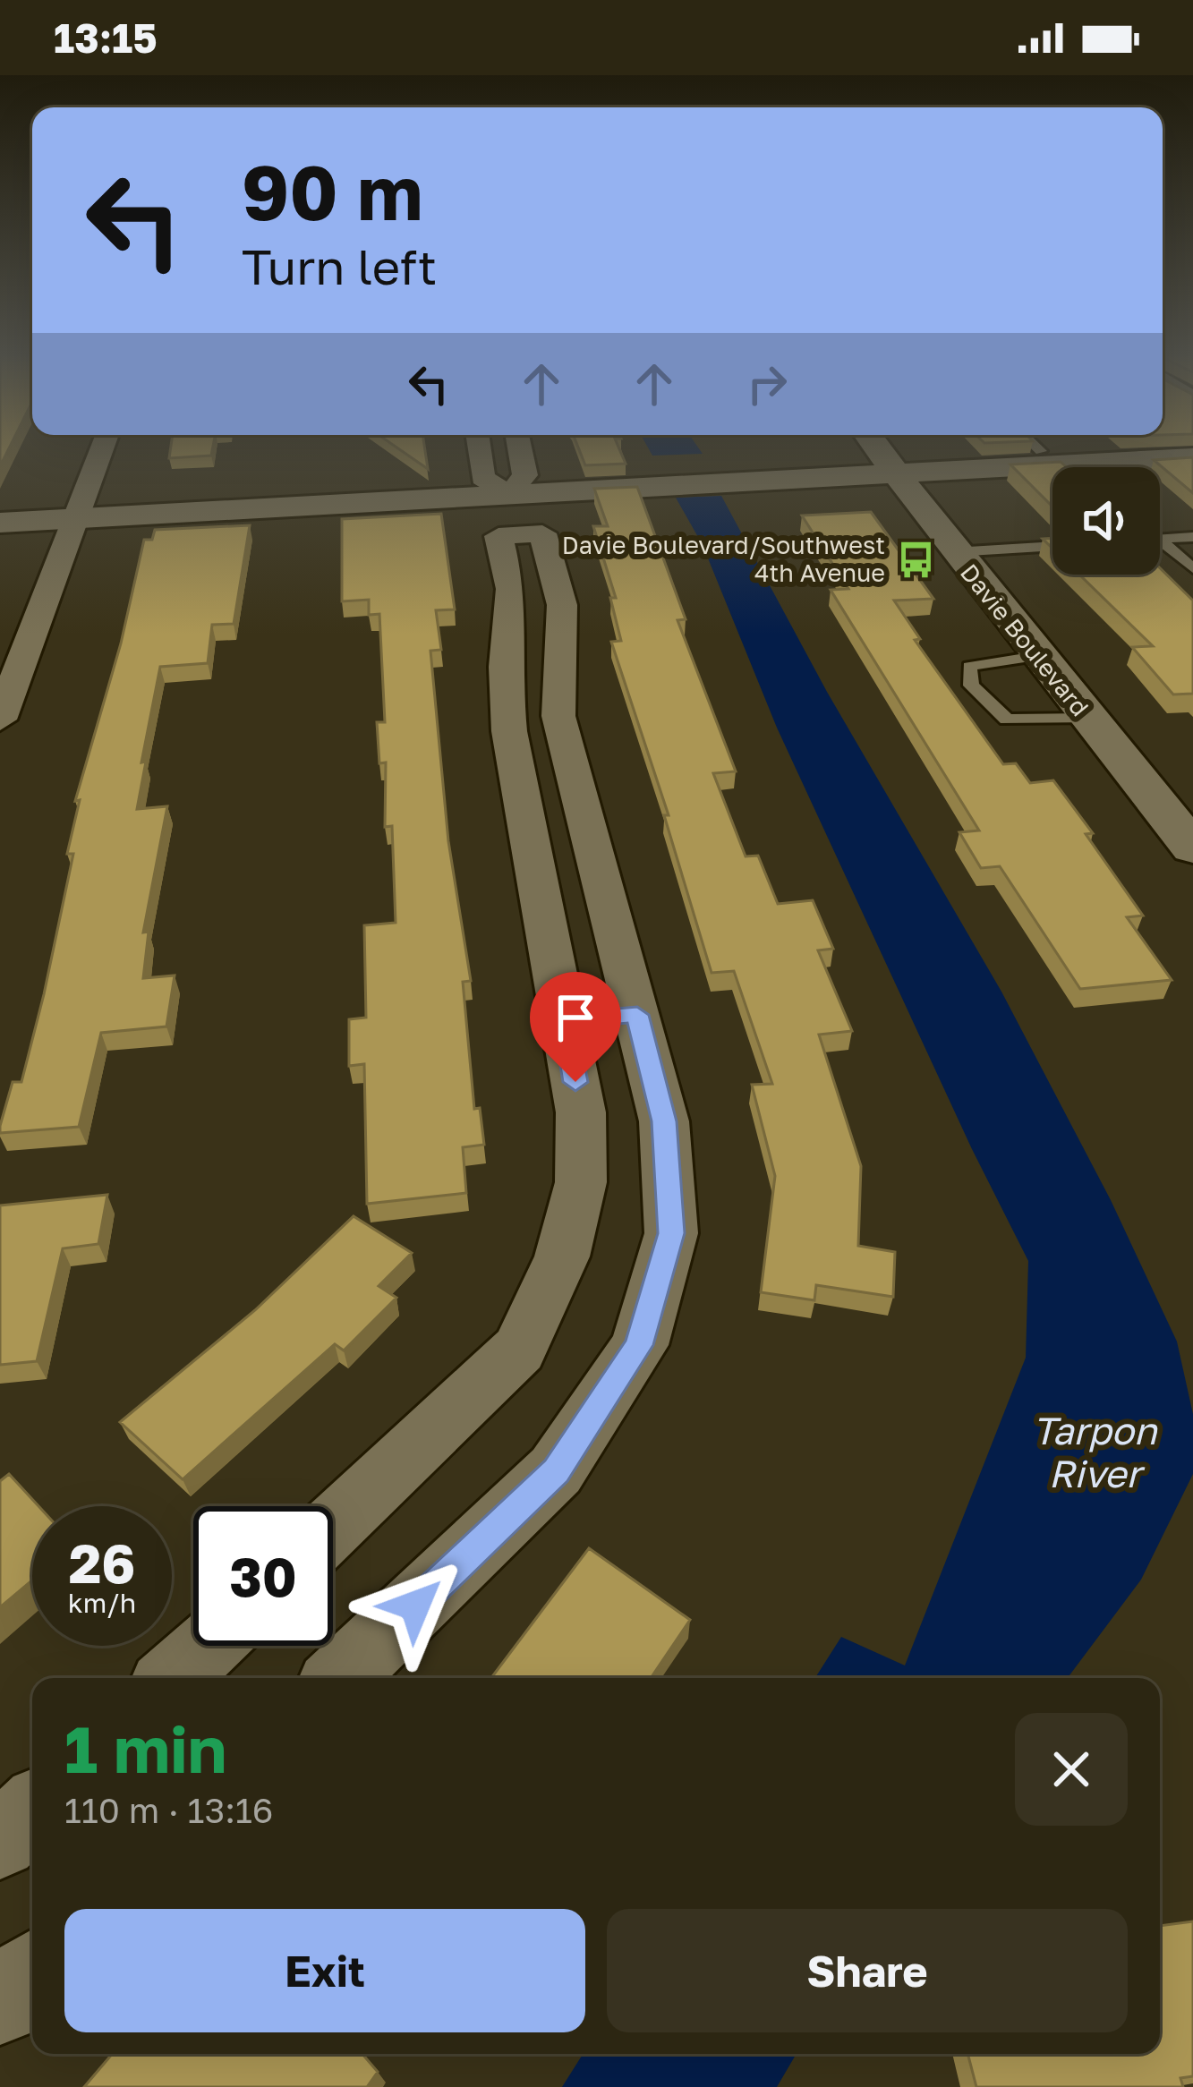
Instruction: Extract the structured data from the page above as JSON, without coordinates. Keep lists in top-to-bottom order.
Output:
{
  "streets": {
    "main road": ["Davie Boulevard"]
  },
  "water": ["Tarpon River"],
  "places": {
    "bus stop": ["Davie Boulevard/Southwest 4th Avenue"]
  },
  "page": {
    "status": "13:15",
    "turn": ["90 m", "Turn left"],
    "speed": "26 km/h",
    "limit": "30",
    "heading": ["1 min", "110 m · 13:16"],
    "buttons": ["Exit", "Share"]
  }
}
